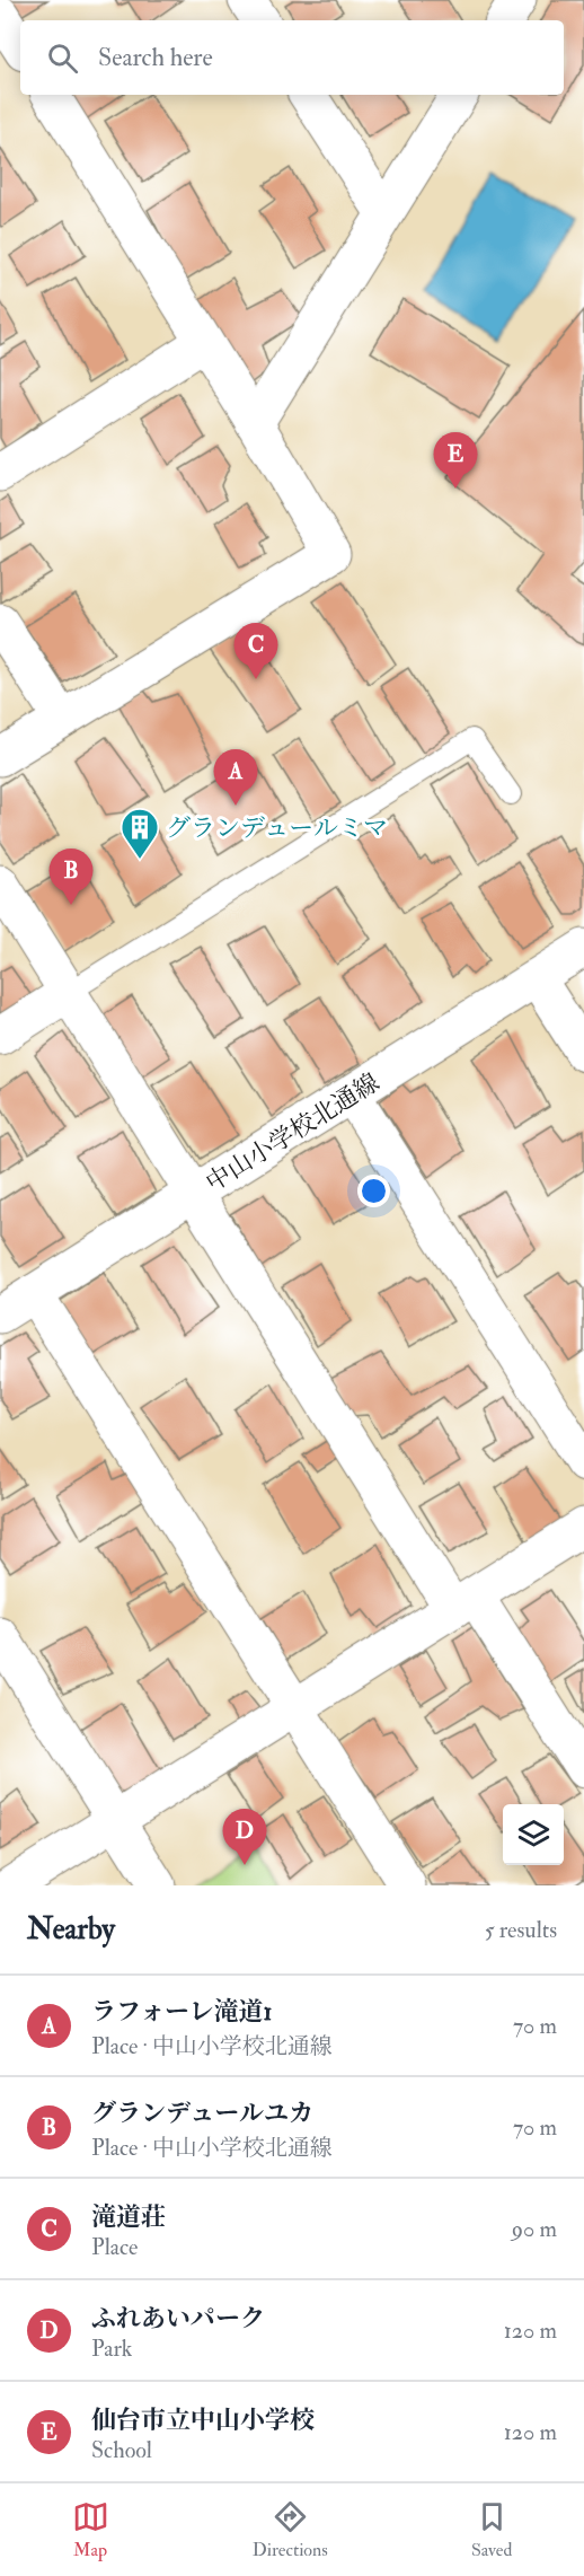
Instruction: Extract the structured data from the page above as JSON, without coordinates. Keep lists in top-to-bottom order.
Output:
{
  "streets": {
    "street": ["中山小学校北通線"]
  },
  "places": {
    "building": ["グランデュールミマ"]
  },
  "page": {
    "search": "Search here",
    "pins": [
      "E",
      "C",
      "A",
      "B",
      "D"
    ],
    "heading": ["Nearby", "5 results"],
    "list": [
      {
        "mark": "A",
        "name": "ラフォーレ滝道1",
        "note": "Place · 中山小学校北通線",
        "value": "70 m"
      },
      {
        "mark": "B",
        "name": "グランデュールユカ",
        "note": "Place · 中山小学校北通線",
        "value": "70 m"
      },
      {
        "mark": "C",
        "name": "滝道荘",
        "note": "Place",
        "value": "90 m"
      },
      {
        "mark": "D",
        "name": "ふれあいパーク",
        "note": "Park",
        "value": "120 m"
      },
      {
        "mark": "E",
        "name": "仙台市立中山小学校",
        "note": "School",
        "value": "120 m"
      }
    ],
    "nav": ["Map", "Directions", "Saved"]
  }
}
